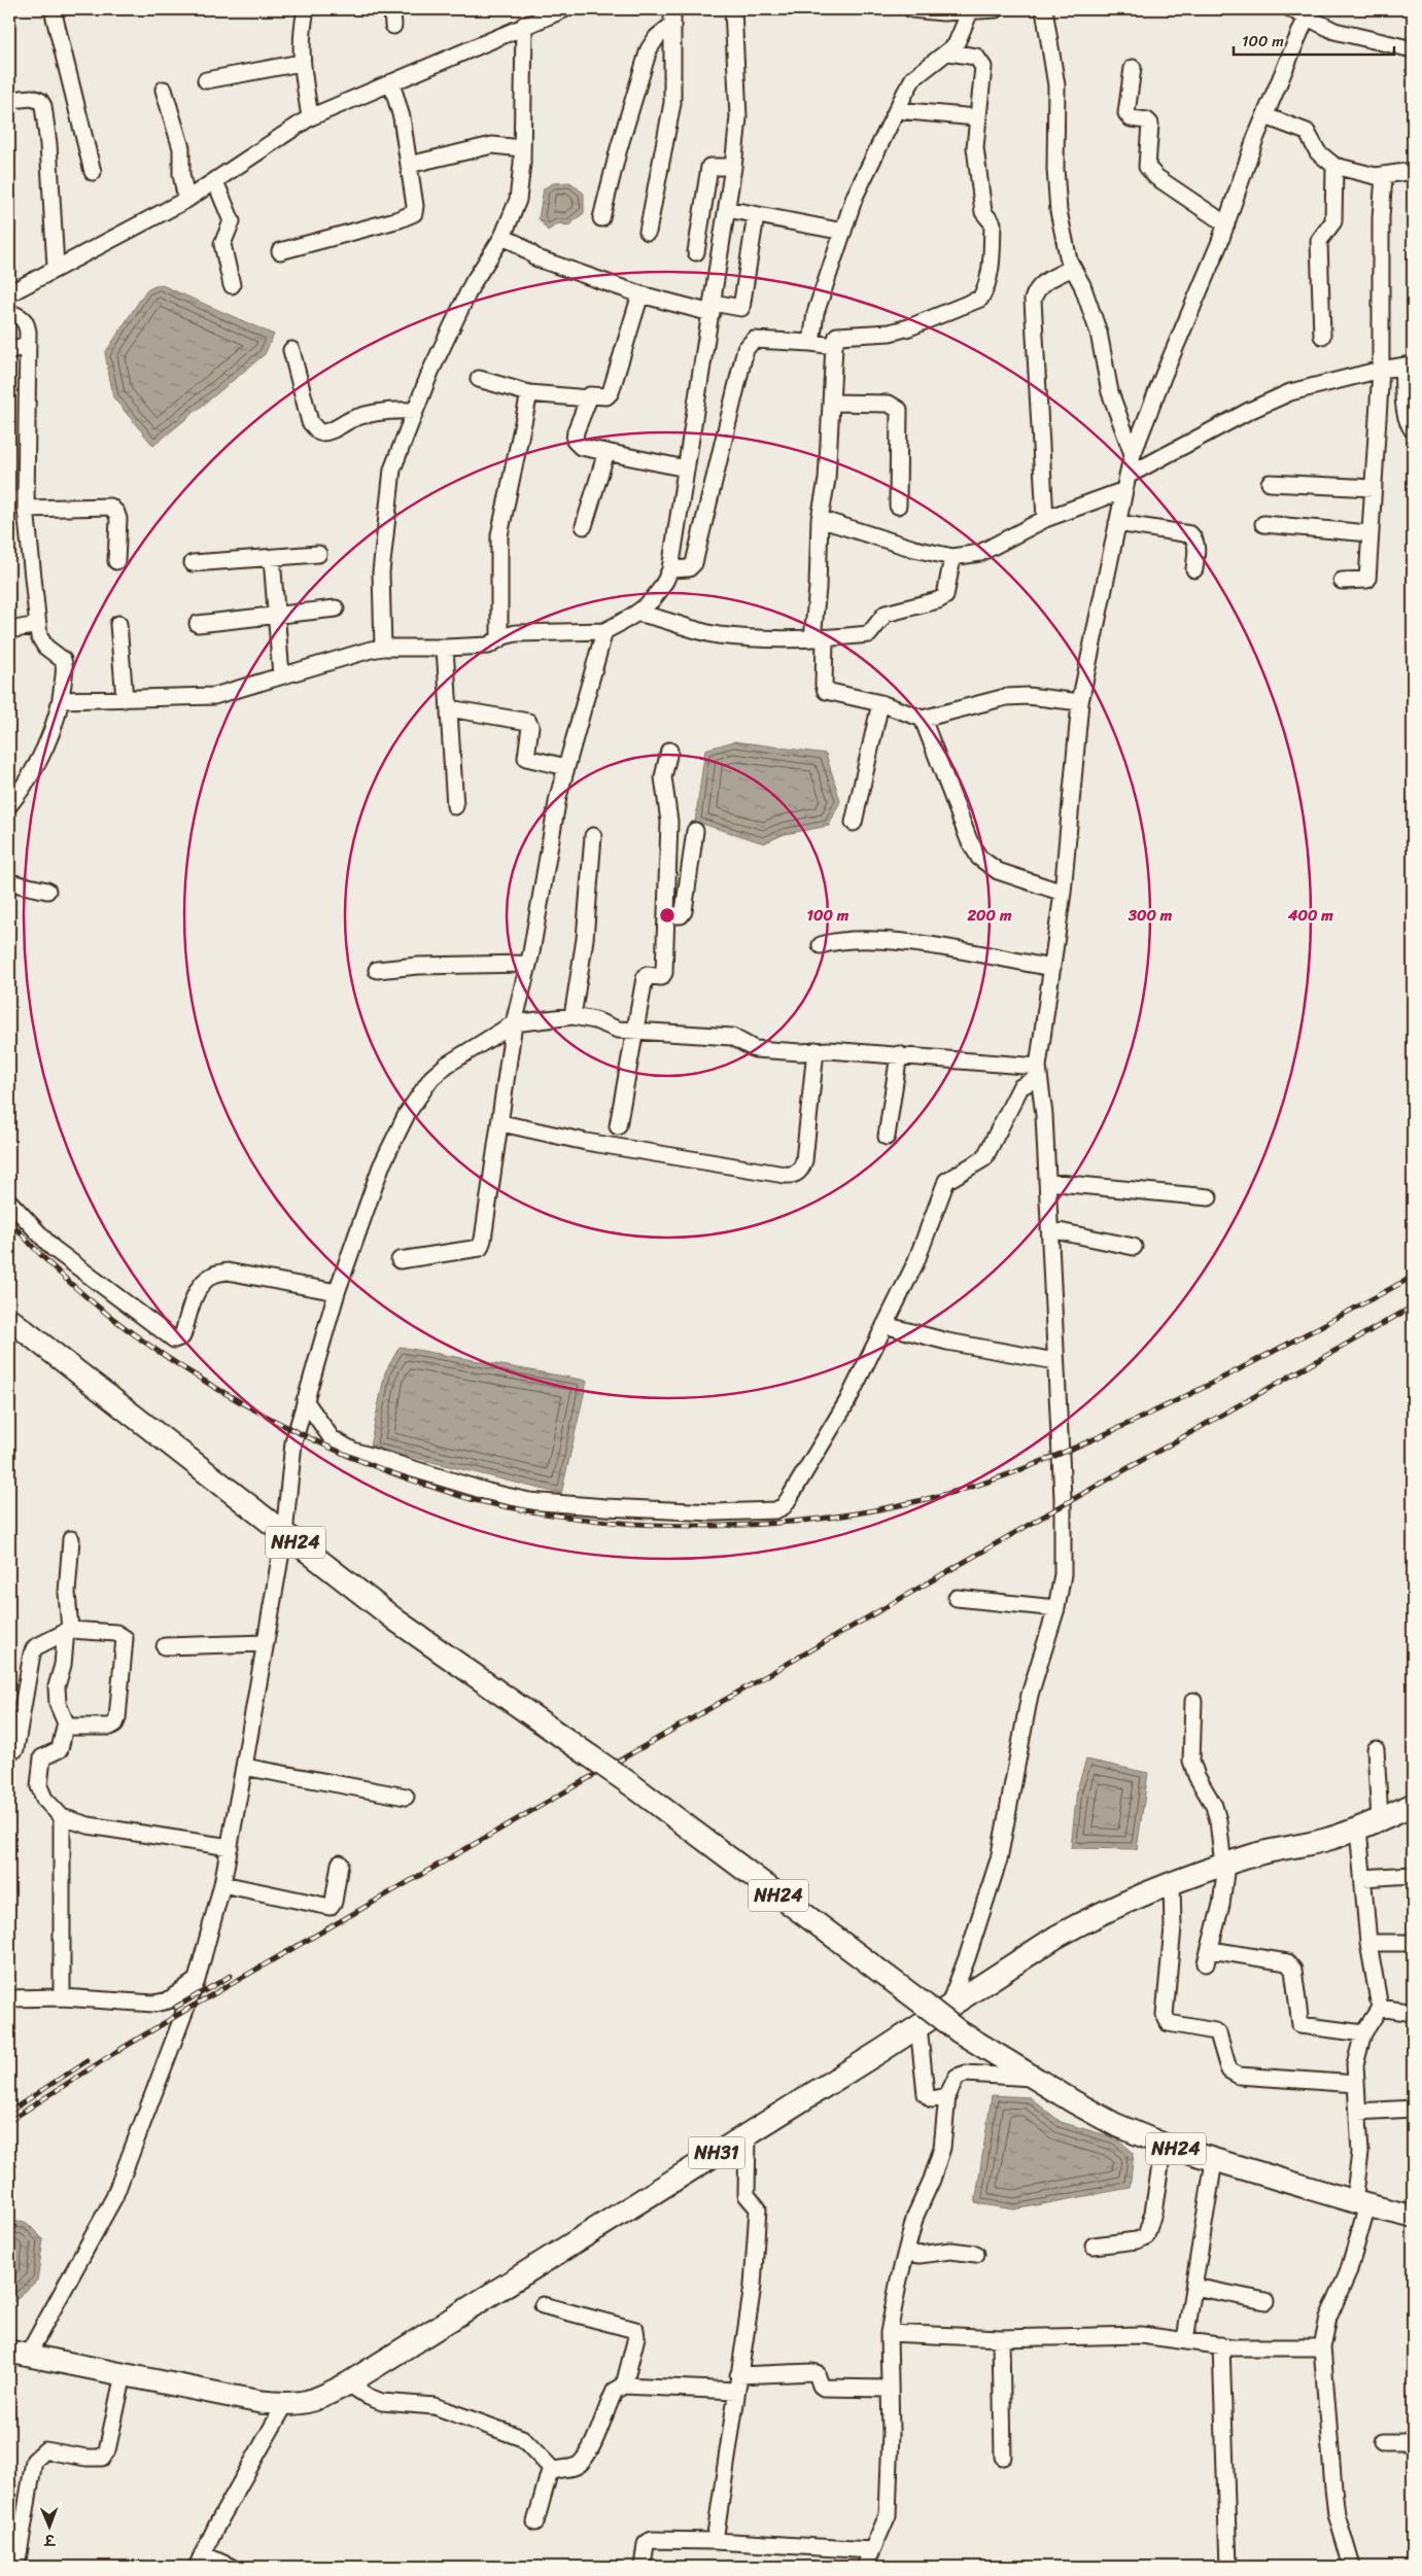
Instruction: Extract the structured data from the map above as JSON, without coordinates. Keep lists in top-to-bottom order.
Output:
{
  "streets": {
    "highway": ["NH24", "NH31"]
  },
  "crossings": [
    ["NH24", "NH31"]
  ],
  "scale_bar": "100 m",
  "north": "bottom",
  "rings": [
    "100 m",
    "200 m",
    "300 m",
    "400 m"
  ]
}
